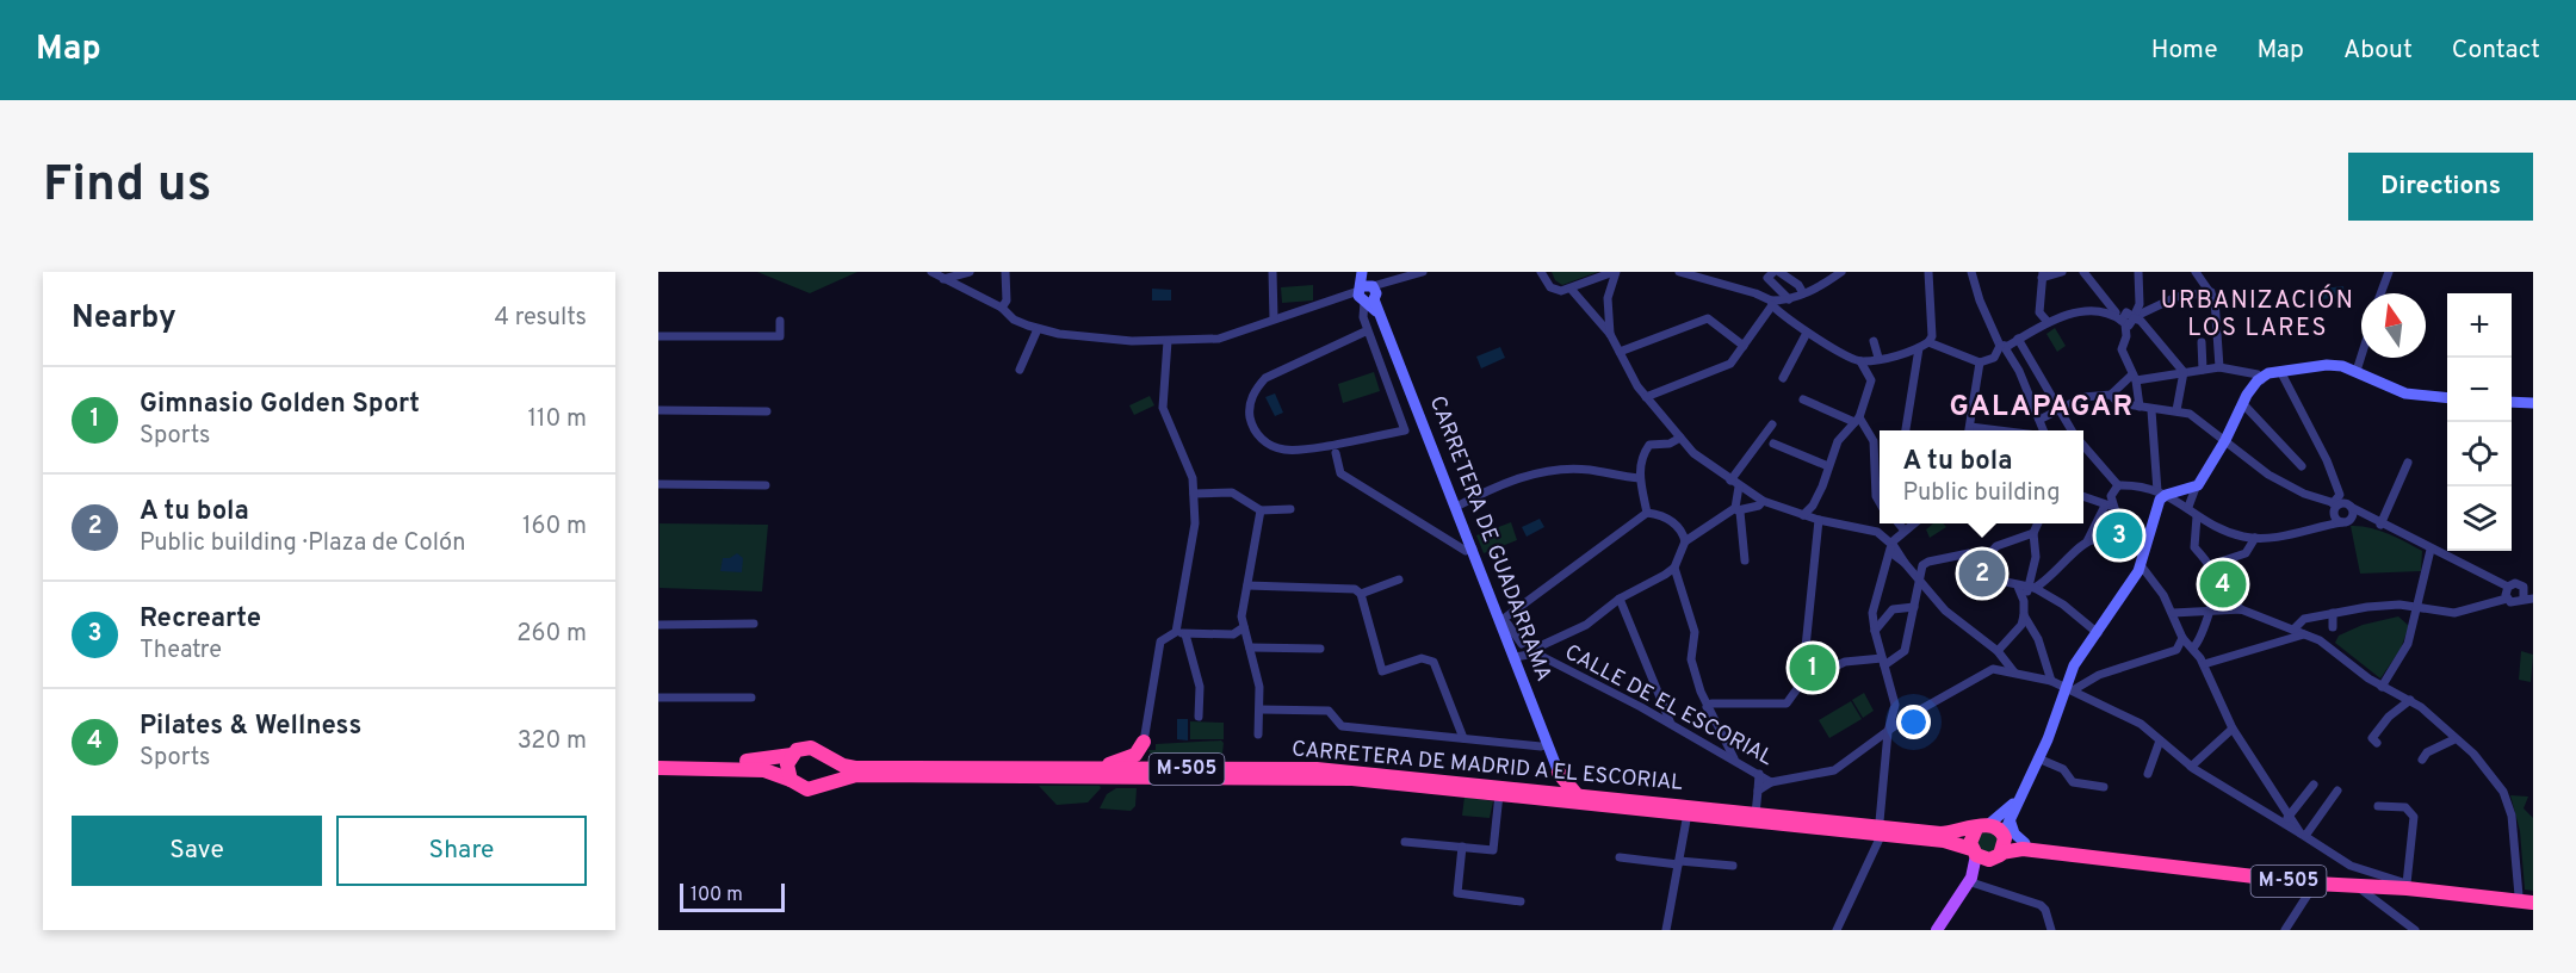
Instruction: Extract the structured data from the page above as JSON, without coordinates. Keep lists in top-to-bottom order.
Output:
{
  "streets": {
    "highway": ["CARRETERA DE MADRID A EL ESCORIAL", "M-505"],
    "main road": ["CARRETERA DE GUADARRAMA"],
    "street": ["CALLE DE EL ESCORIAL"]
  },
  "crossings": [
    ["CARRETERA DE GUADARRAMA", "CALLE DE EL ESCORIAL"],
    ["CARRETERA DE MADRID A EL ESCORIAL", "M-505"]
  ],
  "districts": ["URBANIZACIÓN LOS LARES", "GALAPAGAR"],
  "scale_bar": "100 m",
  "north": "top",
  "page": {
    "header": "Map",
    "nav": [
      "Home",
      "Map",
      "About",
      "Contact"
    ],
    "buttons": [
      "Directions",
      ["Save", "Share"]
    ],
    "title": "Find us",
    "heading": ["Nearby", "4 results"],
    "map_buttons": ["+", "−"],
    "list": [
      {
        "mark": "1",
        "name": "Gimnasio Golden Sport",
        "note": "Sports",
        "value": "110 m"
      },
      {
        "mark": "2",
        "name": "A tu bola",
        "note": "Public building · Plaza de Colón",
        "value": "160 m"
      },
      {
        "mark": "3",
        "name": "Recrearte",
        "note": "Theatre",
        "value": "260 m"
      },
      {
        "mark": "4",
        "name": "Pilates & Wellness",
        "note": "Sports",
        "value": "320 m"
      }
    ],
    "popup": ["A tu bola", "Public building"],
    "pins": [
      "3",
      "2",
      "4",
      "1"
    ],
    "scale": "100 m"
  }
}
